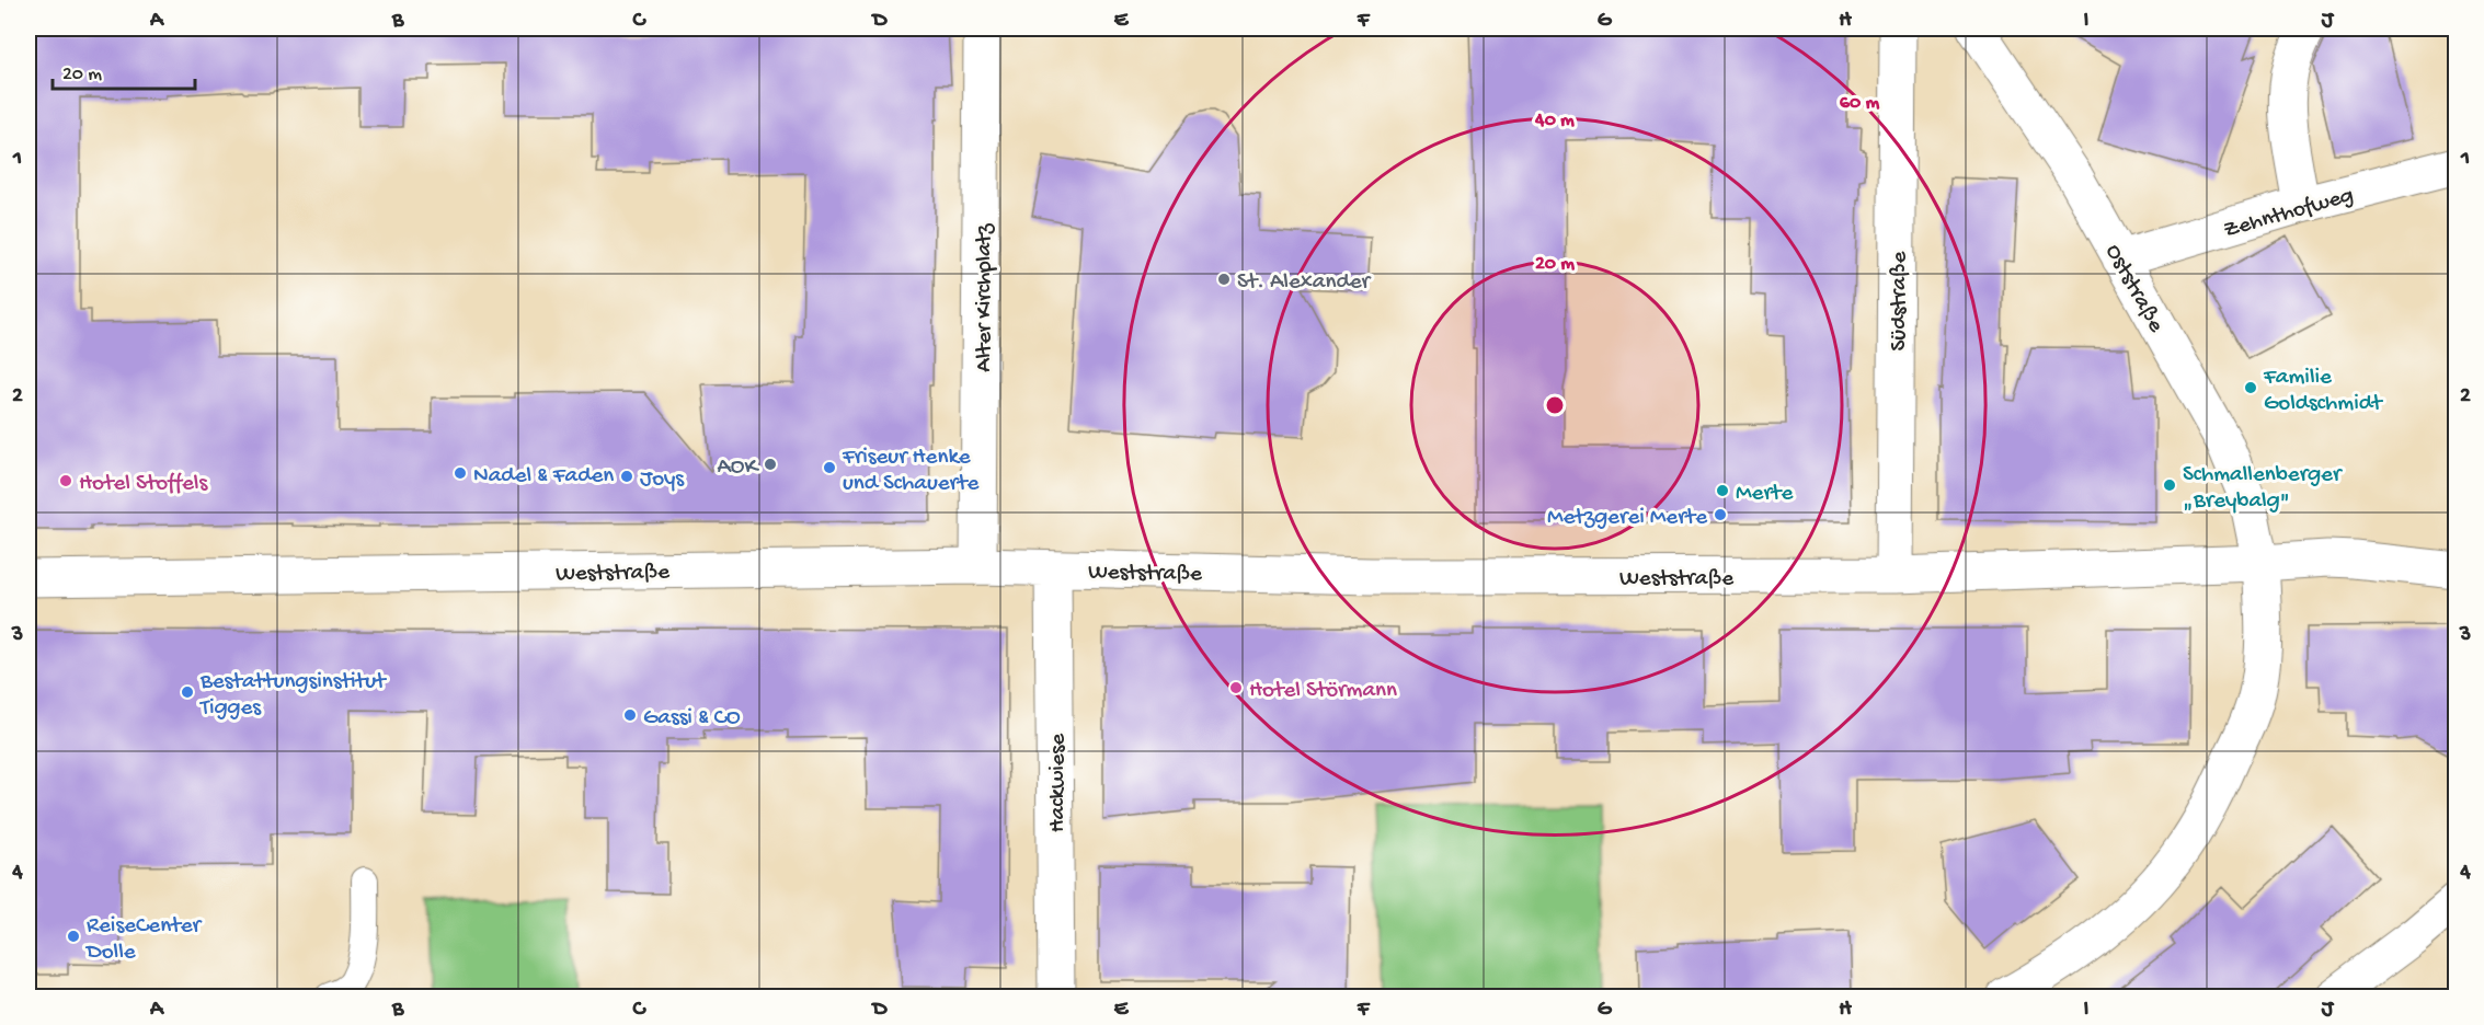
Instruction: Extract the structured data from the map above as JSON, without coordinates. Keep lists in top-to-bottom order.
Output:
{
  "streets": {
    "street": [
      "Zehnthofweg",
      "Oststraße",
      "Alter Kirchplatz",
      "Südstraße",
      "Weststraße",
      "Hackwiese"
    ]
  },
  "crossings": [
    ["Zehnthofweg", "Oststraße"],
    ["Oststraße", "Weststraße"],
    ["Alter Kirchplatz", "Weststraße"],
    ["Südstraße", "Weststraße"],
    ["Weststraße", "Hackwiese"]
  ],
  "places": [
    "St. Alexander",
    "Familie Goldschmidt",
    "AOK",
    "Friseur Henke und Schauerte",
    "Nadel & Faden",
    "Joys",
    "Hotel Stoffels",
    "Schmallenberger „Breybalg\"",
    "Merte",
    "Metzgerei Merte",
    "Hotel Störmann",
    "Bestattungsinstitut Tigges",
    "Gassi & CO",
    "ReiseCenter Dolle"
  ],
  "scale_bar": "20 m",
  "grid": {
    "columns": [
      "A",
      "B",
      "C",
      "D",
      "E",
      "F",
      "G",
      "H",
      "I",
      "J"
    ],
    "rows": [
      "1",
      "2",
      "3",
      "4"
    ]
  },
  "rings": ["60 m", "40 m", "20 m"]
}
